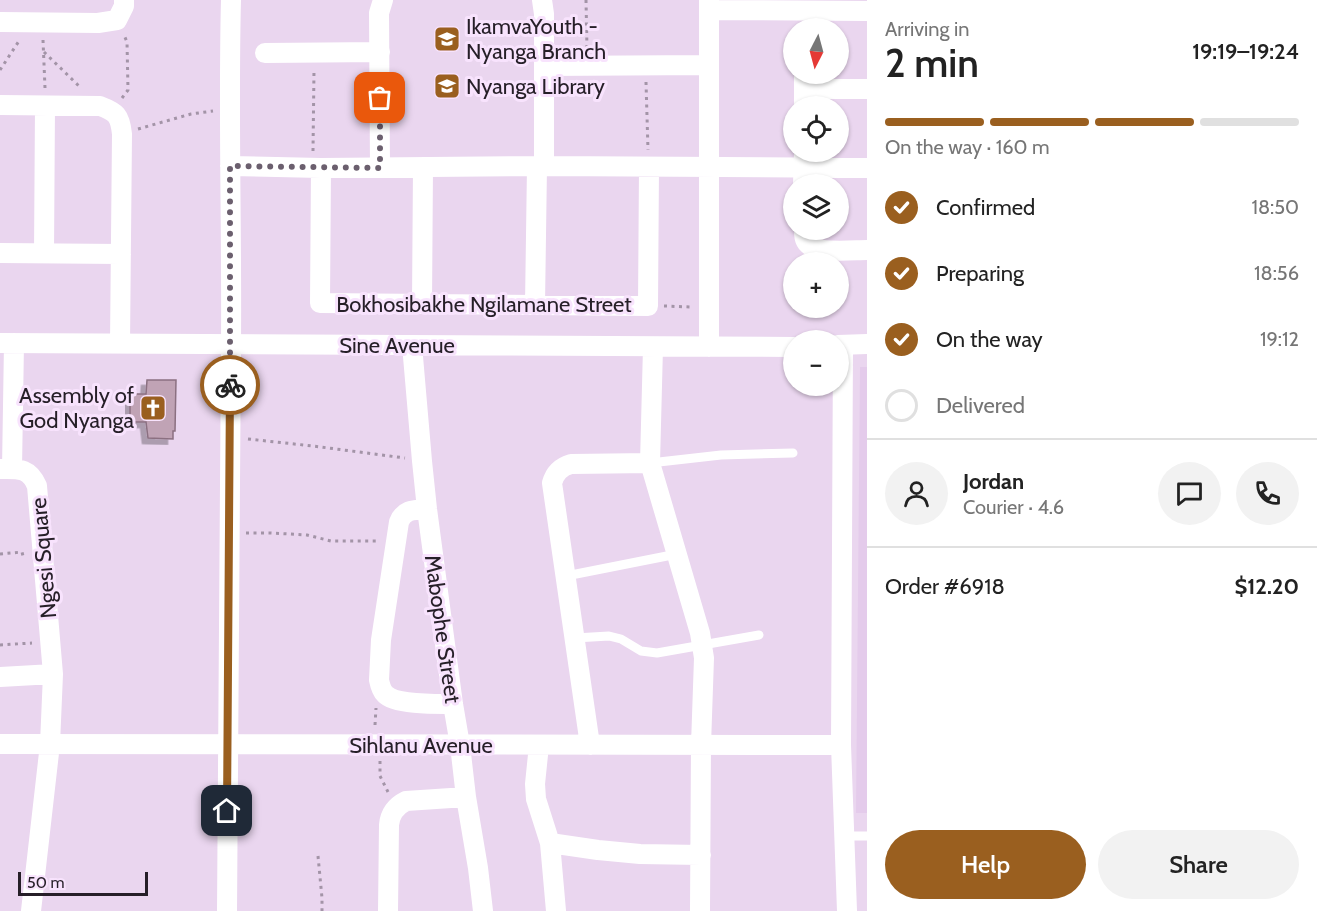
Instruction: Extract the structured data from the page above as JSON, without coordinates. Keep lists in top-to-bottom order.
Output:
{
  "streets": {
    "street": [
      "Bokhosibakhe Ngilamane Street",
      "Sine Avenue",
      "Ngesi Square",
      "Mabophe Street",
      "Sihlanu Avenue"
    ]
  },
  "crossings": [
    ["Sine Avenue", "Mabophe Street"],
    ["Ngesi Square", "Sihlanu Avenue"],
    ["Mabophe Street", "Sihlanu Avenue"]
  ],
  "places": {
    "school or university": ["IkamvaYouth - Nyanga Branch", "Nyanga Library"],
    "church": ["Assembly of God Nyanga"]
  },
  "scale_bar": "50 m",
  "north": "bottom",
  "page": {
    "heading": ["2 min", "Arriving in", "19:19–19:24"],
    "panel": [
      "Jordan",
      "Courier · 4.6",
      "Order #6918",
      "$12.20"
    ],
    "map_buttons": ["+", "−"],
    "bar": "On the way · 160 m",
    "list": [
      ["Confirmed", "18:50"],
      ["Preparing", "18:56"],
      ["On the way", "19:12"],
      "Delivered"
    ],
    "buttons": ["Help", "Share"],
    "scale": "50 m"
  }
}
